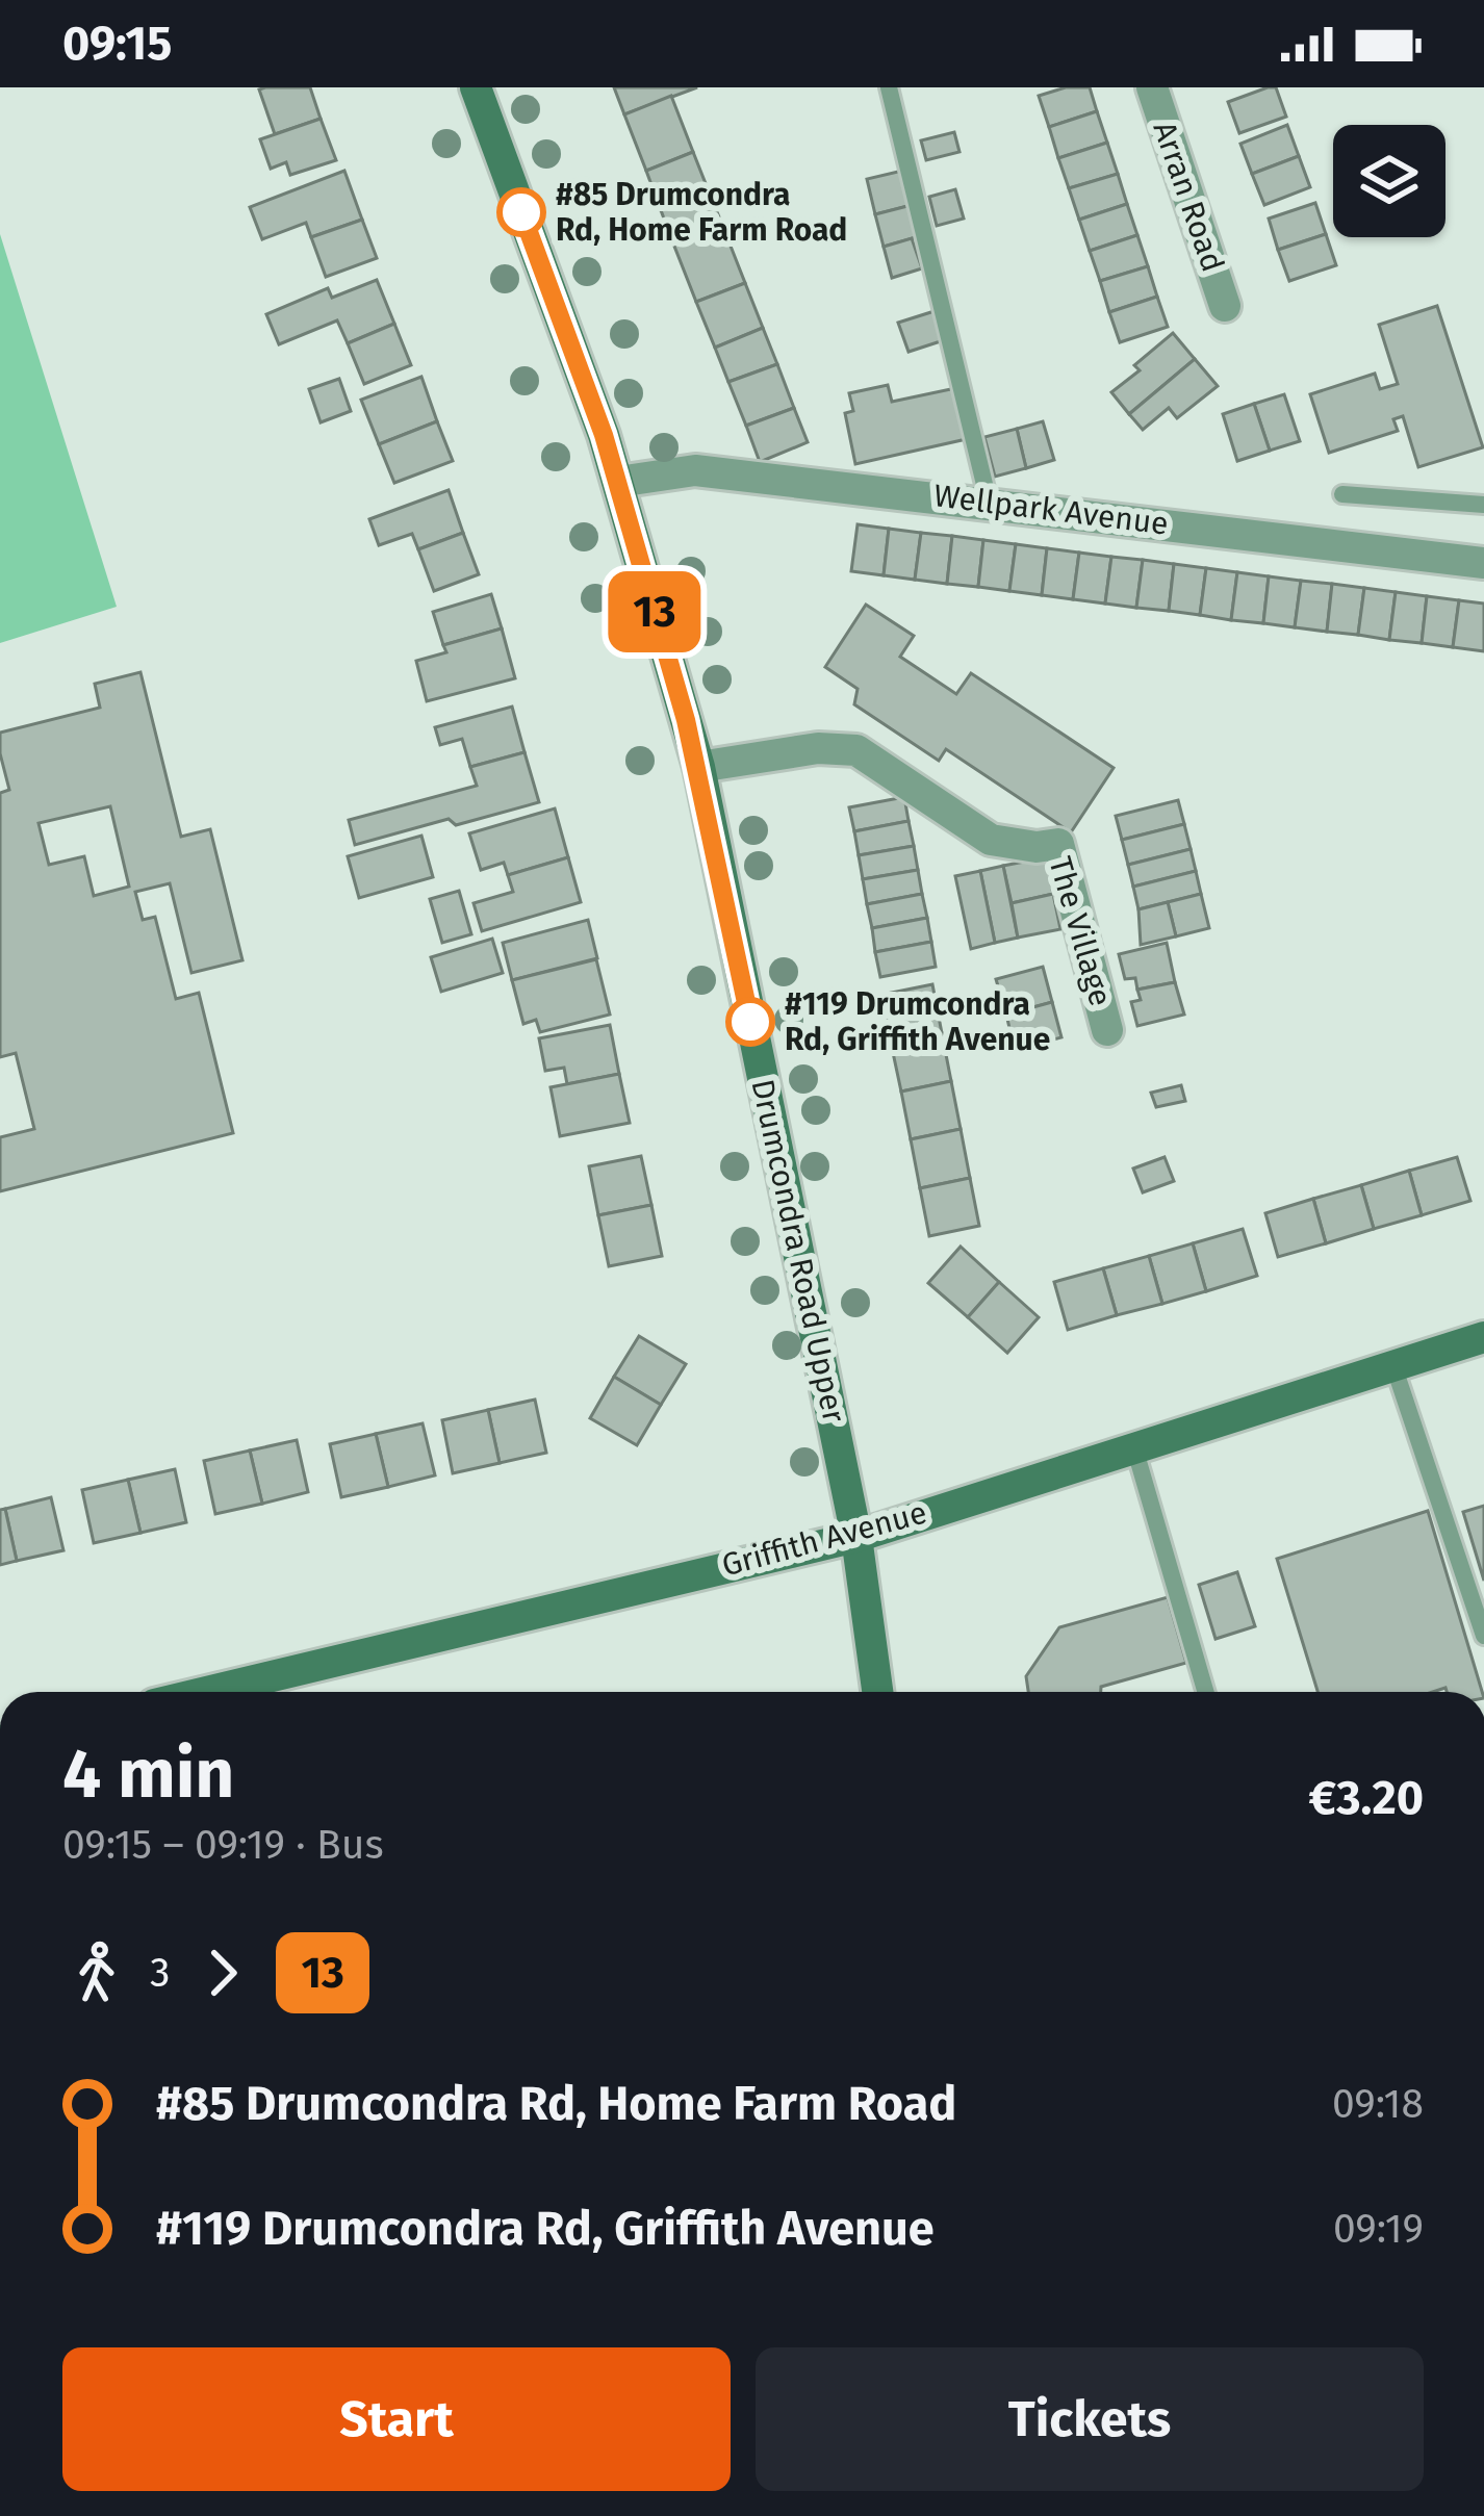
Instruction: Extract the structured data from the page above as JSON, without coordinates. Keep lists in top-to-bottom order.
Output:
{
  "streets": {
    "main road": ["Drumcondra Road Upper", "Griffith Avenue"],
    "street": ["Arran Road", "Wellpark Avenue", "The Village"]
  },
  "crossings": [
    ["Wellpark Avenue", "Drumcondra Road Upper"],
    ["The Village", "Drumcondra Road Upper"],
    ["Drumcondra Road Upper", "Griffith Avenue"]
  ],
  "places": ["#85 Drumcondra Rd, Home Farm Road", "#119 Drumcondra Rd, Griffith Avenue"],
  "lines": ["bus line 13"],
  "page": {
    "status": "09:15",
    "on_map": "13",
    "heading": ["4 min", "09:15 – 09:19 · Bus", "€3.20"],
    "legs": ["3", "13"],
    "list": [
      {
        "name": "#85 Drumcondra Rd, Home Farm Road",
        "value": "09:18"
      },
      {
        "name": "#119 Drumcondra Rd, Griffith Avenue",
        "value": "09:19"
      }
    ],
    "buttons": ["Start", "Tickets"]
  }
}
